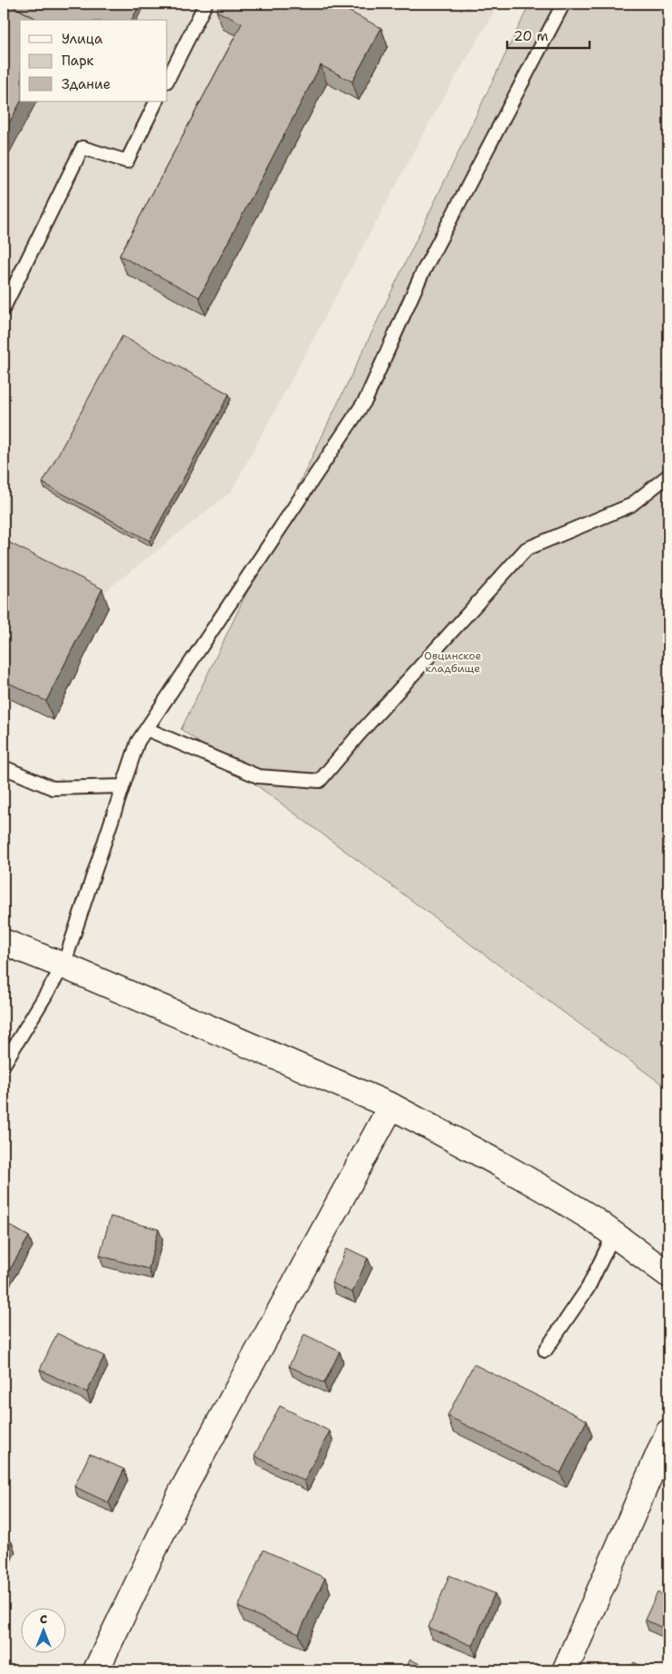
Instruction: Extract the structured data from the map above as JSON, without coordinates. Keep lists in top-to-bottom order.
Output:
{
  "parks": ["Овцинское кладбище"],
  "legend": ["Улица", "Парк", "Здание"],
  "scale_bar": "20 m",
  "north": "top"
}
